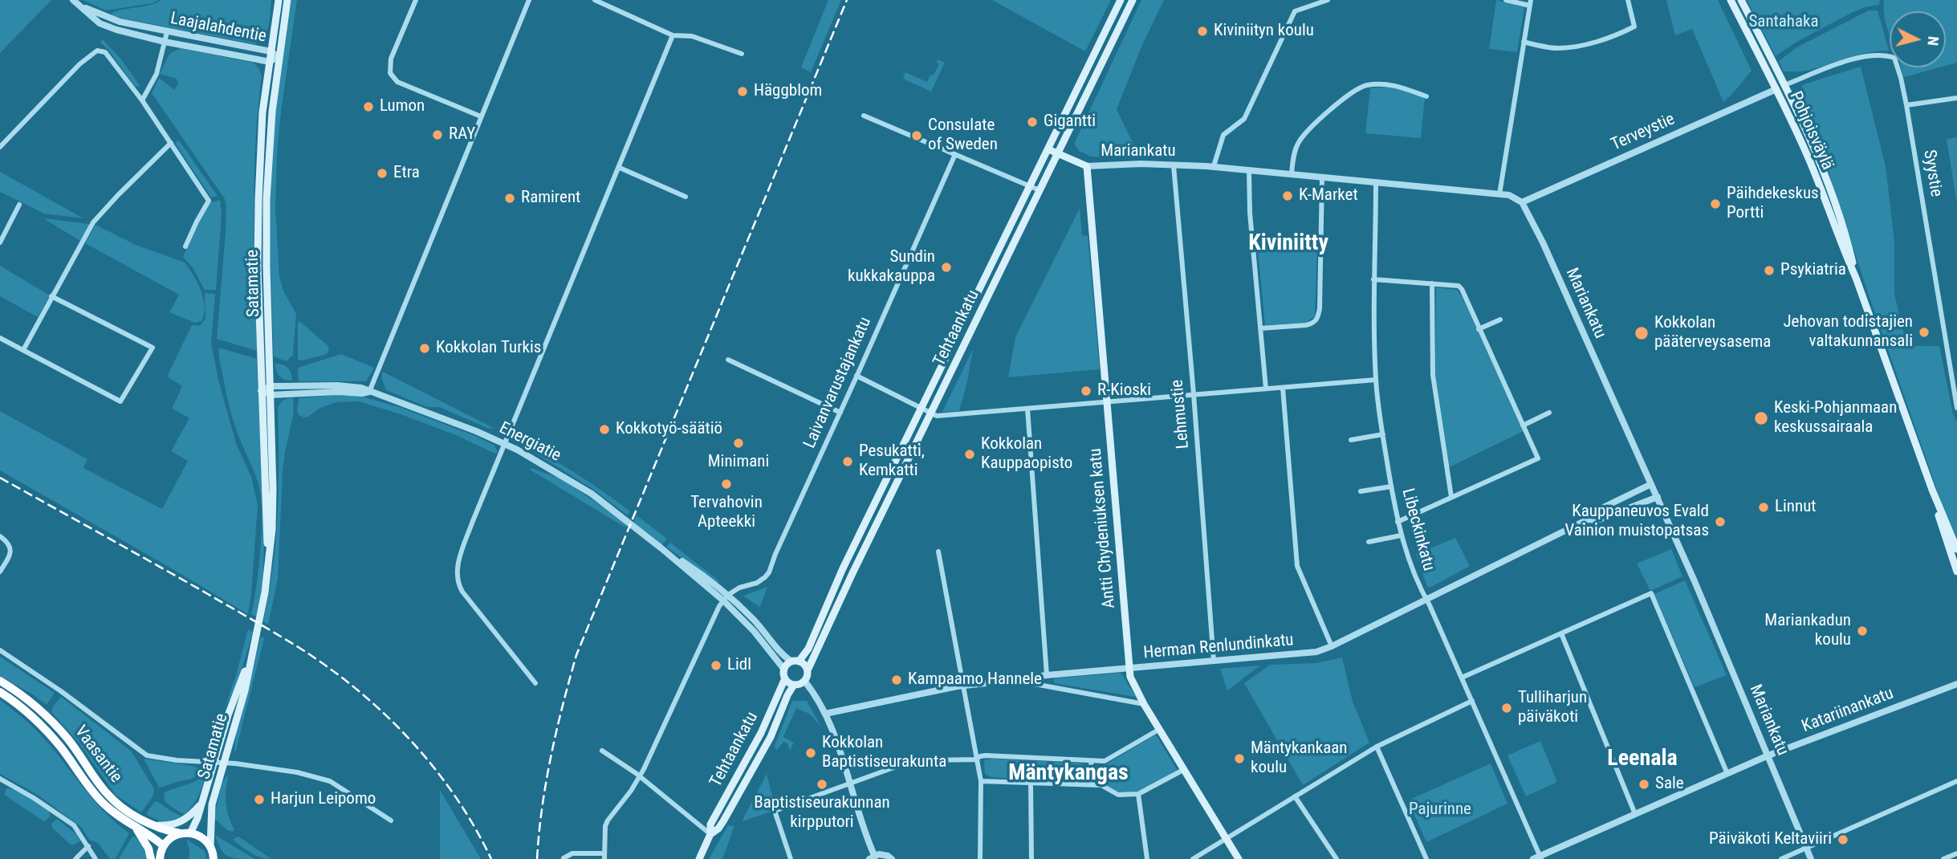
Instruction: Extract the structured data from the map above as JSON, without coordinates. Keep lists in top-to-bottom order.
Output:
{
  "streets": {
    "highway": ["Vaasantie"],
    "main road": [
      "Pohjoisväylä",
      "Mariankatu",
      "Satamatie",
      "Tehtaankatu",
      "Antti Chydeniuksen katu"
    ],
    "street": [
      "Laajalahdentie",
      "Terveystie",
      "Syystie",
      "Laivanvarustajankatu",
      "Lehmustie",
      "Energiatie",
      "Libeckinkatu",
      "Herman Renlundinkatu",
      "Katariinankatu"
    ]
  },
  "crossings": [
    ["Laajalahdentie", "Satamatie"],
    ["Pohjoisväylä", "Terveystie"],
    ["Pohjoisväylä", "Syystie"],
    ["Terveystie", "Mariankatu"],
    ["Mariankatu", "Tehtaankatu"],
    ["Mariankatu", "Lehmustie"],
    ["Mariankatu", "Antti Chydeniuksen katu"],
    ["Mariankatu", "Libeckinkatu"],
    ["Mariankatu", "Herman Renlundinkatu"],
    ["Mariankatu", "Katariinankatu"],
    ["Satamatie", "Energiatie"],
    ["Satamatie", "Vaasantie"],
    ["Tehtaankatu", "Energiatie"],
    ["Laivanvarustajankatu", "Energiatie"],
    ["Lehmustie", "Herman Renlundinkatu"],
    ["Antti Chydeniuksen katu", "Herman Renlundinkatu"],
    ["Libeckinkatu", "Herman Renlundinkatu"],
    ["Libeckinkatu", "Katariinankatu"]
  ],
  "districts": ["Kiviniitty", "Leenala", "Mäntykangas"],
  "parks": ["Santahaka", "Pajurinne"],
  "places": [
    "Kiviniityn koulu",
    "Häggblom",
    "Lumon",
    "Gigantti",
    "RAY",
    "Consulate of Sweden",
    "Etra",
    "K-Market",
    "Ramirent",
    "Päihdekeskus Portti",
    "Sundin kukkakauppa",
    "Psykiatria",
    "Jehovan todistajien valtakunnansali",
    "Kokkolan pääterveysasema",
    "Kokkolan Turkis",
    "R-Kioski",
    "Keski-Pohjanmaan keskussairaala",
    "Kokkotyö-säätiö",
    "Minimani",
    "Kokkolan Kauppaopisto",
    "Pesukatti, Kemkatti",
    "Tervahovin Apteekki",
    "Linnut",
    "Kauppaneuvos Evald Vainion muistopatsas",
    "Mariankadun koulu",
    "Lidl",
    "Kampaamo Hannele",
    "Tulliharjun päiväkoti",
    "Kokkolan Baptistiseurakunta",
    "Mäntykankaan koulu",
    "Baptistiseurakunnan kirpputori",
    "Sale",
    "Harjun Leipomo",
    "Päiväkoti Keltaviiri"
  ],
  "north": "right"
}
